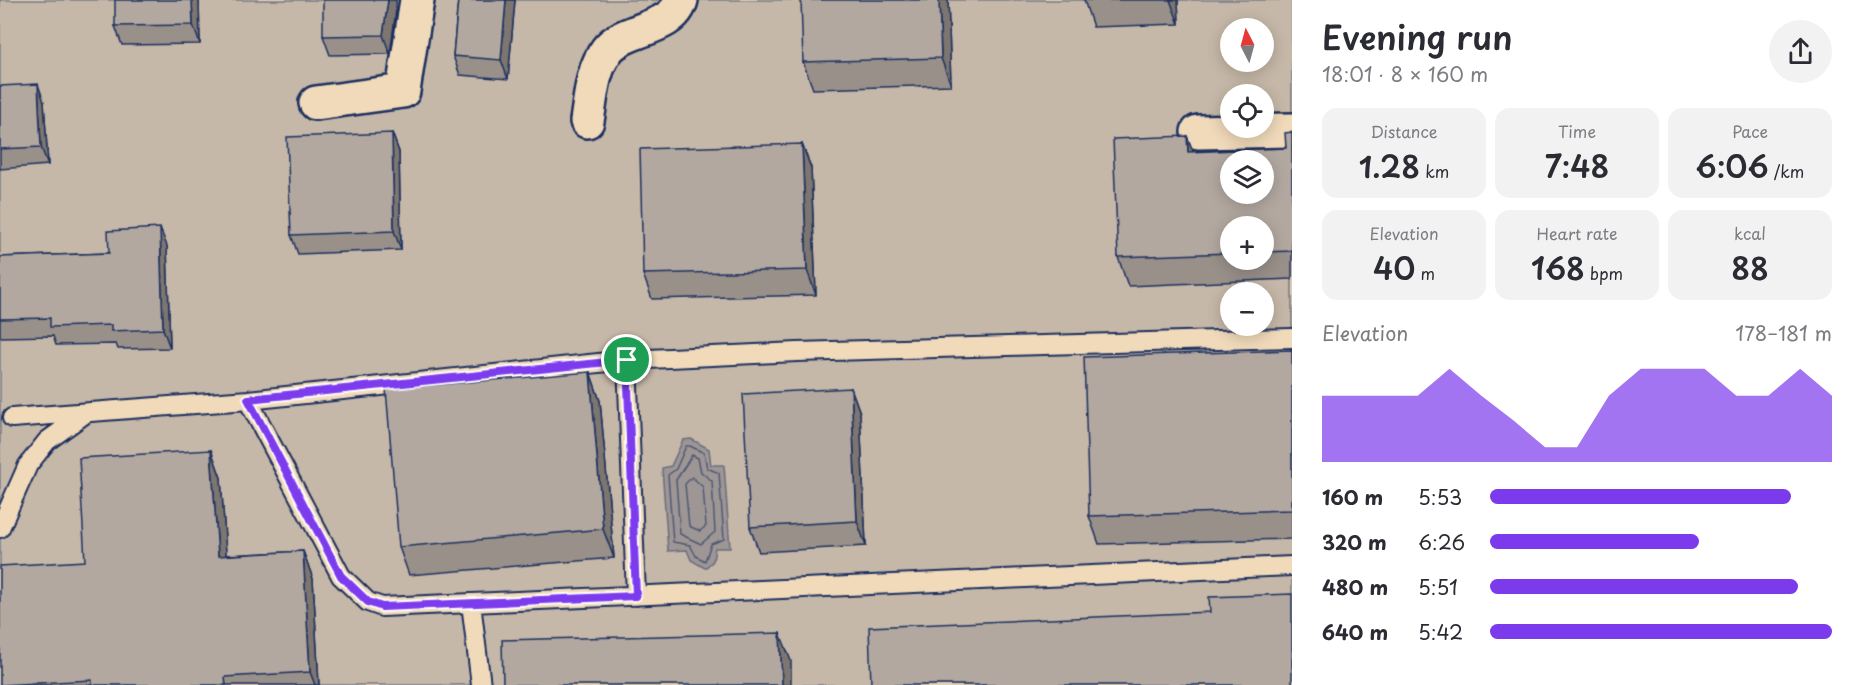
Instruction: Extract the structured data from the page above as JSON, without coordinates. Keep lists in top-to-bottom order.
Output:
{
  "north": "top",
  "page": {
    "heading": ["Evening run", "18:01 · 8 × 160 m"],
    "map_buttons": ["+", "−"],
    "stats": [
      ["Distance", "1.28 km"],
      ["Time", "7:48"],
      ["Pace", "6:06 /km"],
      ["Elevation", "40 m"],
      ["Heart rate", "168 bpm"],
      ["kcal", "88"]
    ],
    "chart": ["Elevation", "178–181 m"],
    "list": [
      {
        "name": "160 m",
        "note": "5:53"
      },
      {
        "name": "320 m",
        "note": "6:26"
      },
      {
        "name": "480 m",
        "note": "5:51"
      },
      {
        "name": "640 m",
        "note": "5:42"
      }
    ]
  }
}
